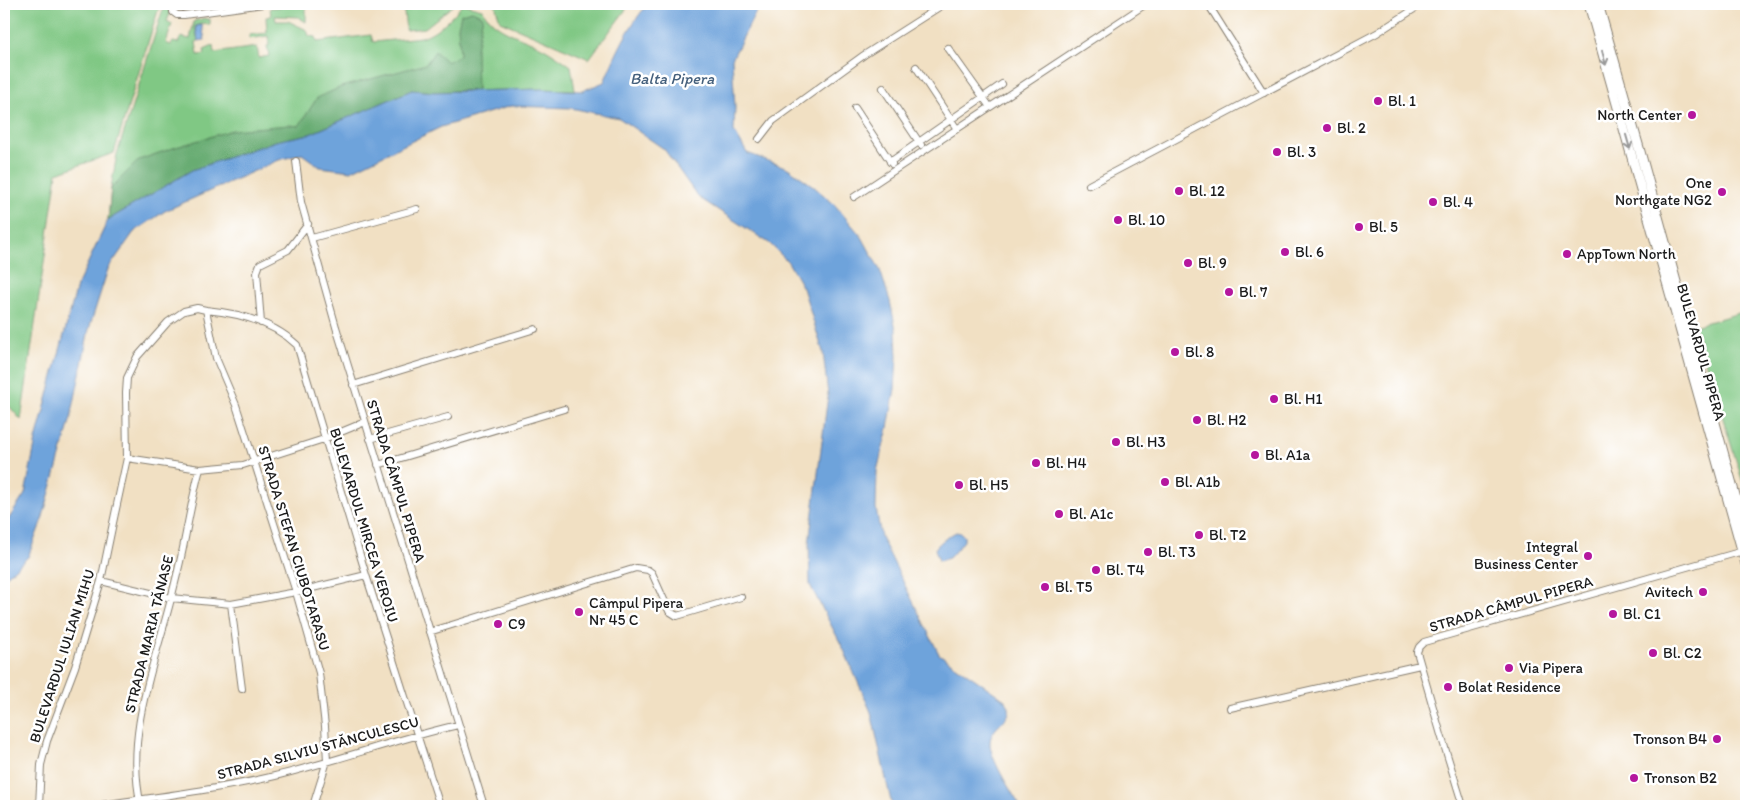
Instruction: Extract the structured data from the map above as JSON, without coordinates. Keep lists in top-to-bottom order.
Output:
{
  "streets": {
    "main road": ["BULEVARDUL PIPERA"],
    "street": [
      "STRADA CÂMPUL PIPERA",
      "BULEVARDUL MIRCEA VEROIU",
      "STRADA STEFAN CIUBOTARASU",
      "STRADA MARIA TĂNASE",
      "BULEVARDUL IULIAN MIHU",
      "STRADA SILVIU STĂNCULESCU"
    ]
  },
  "crossings": [
    ["BULEVARDUL PIPERA", "STRADA CÂMPUL PIPERA"],
    ["STRADA CÂMPUL PIPERA", "STRADA SILVIU STĂNCULESCU"],
    ["BULEVARDUL MIRCEA VEROIU", "STRADA STEFAN CIUBOTARASU"],
    ["BULEVARDUL MIRCEA VEROIU", "BULEVARDUL IULIAN MIHU"],
    ["BULEVARDUL MIRCEA VEROIU", "STRADA SILVIU STĂNCULESCU"],
    ["STRADA STEFAN CIUBOTARASU", "BULEVARDUL IULIAN MIHU"],
    ["STRADA STEFAN CIUBOTARASU", "STRADA SILVIU STĂNCULESCU"],
    ["STRADA MARIA TĂNASE", "STRADA SILVIU STĂNCULESCU"]
  ],
  "water": ["Balta Pipera"],
  "places": [
    "Bl. 1",
    "North Center",
    "Bl. 2",
    "Bl. 3",
    "Bl. 12",
    "One Northgate NG2",
    "Bl. 4",
    "Bl. 10",
    "Bl. 5",
    "Bl. 6",
    "AppTown North",
    "Bl. 9",
    "Bl. 7",
    "Bl. 8",
    "Bl. H1",
    "Bl. H2",
    "Bl. H3",
    "Bl. A1a",
    "Bl. H4",
    "Bl. A1b",
    "Bl. H5",
    "Bl. A1c",
    "Bl. T2",
    "Bl. T3",
    "Integral Business Center",
    "Bl. T4",
    "Bl. T5",
    "Avitech",
    "Câmpul Pipera Nr 45 C",
    "Bl. C1",
    "C9",
    "Bl. C2",
    "Via Pipera",
    "Bolat Residence",
    "Tronson B4",
    "Tronson B2"
  ]
}
